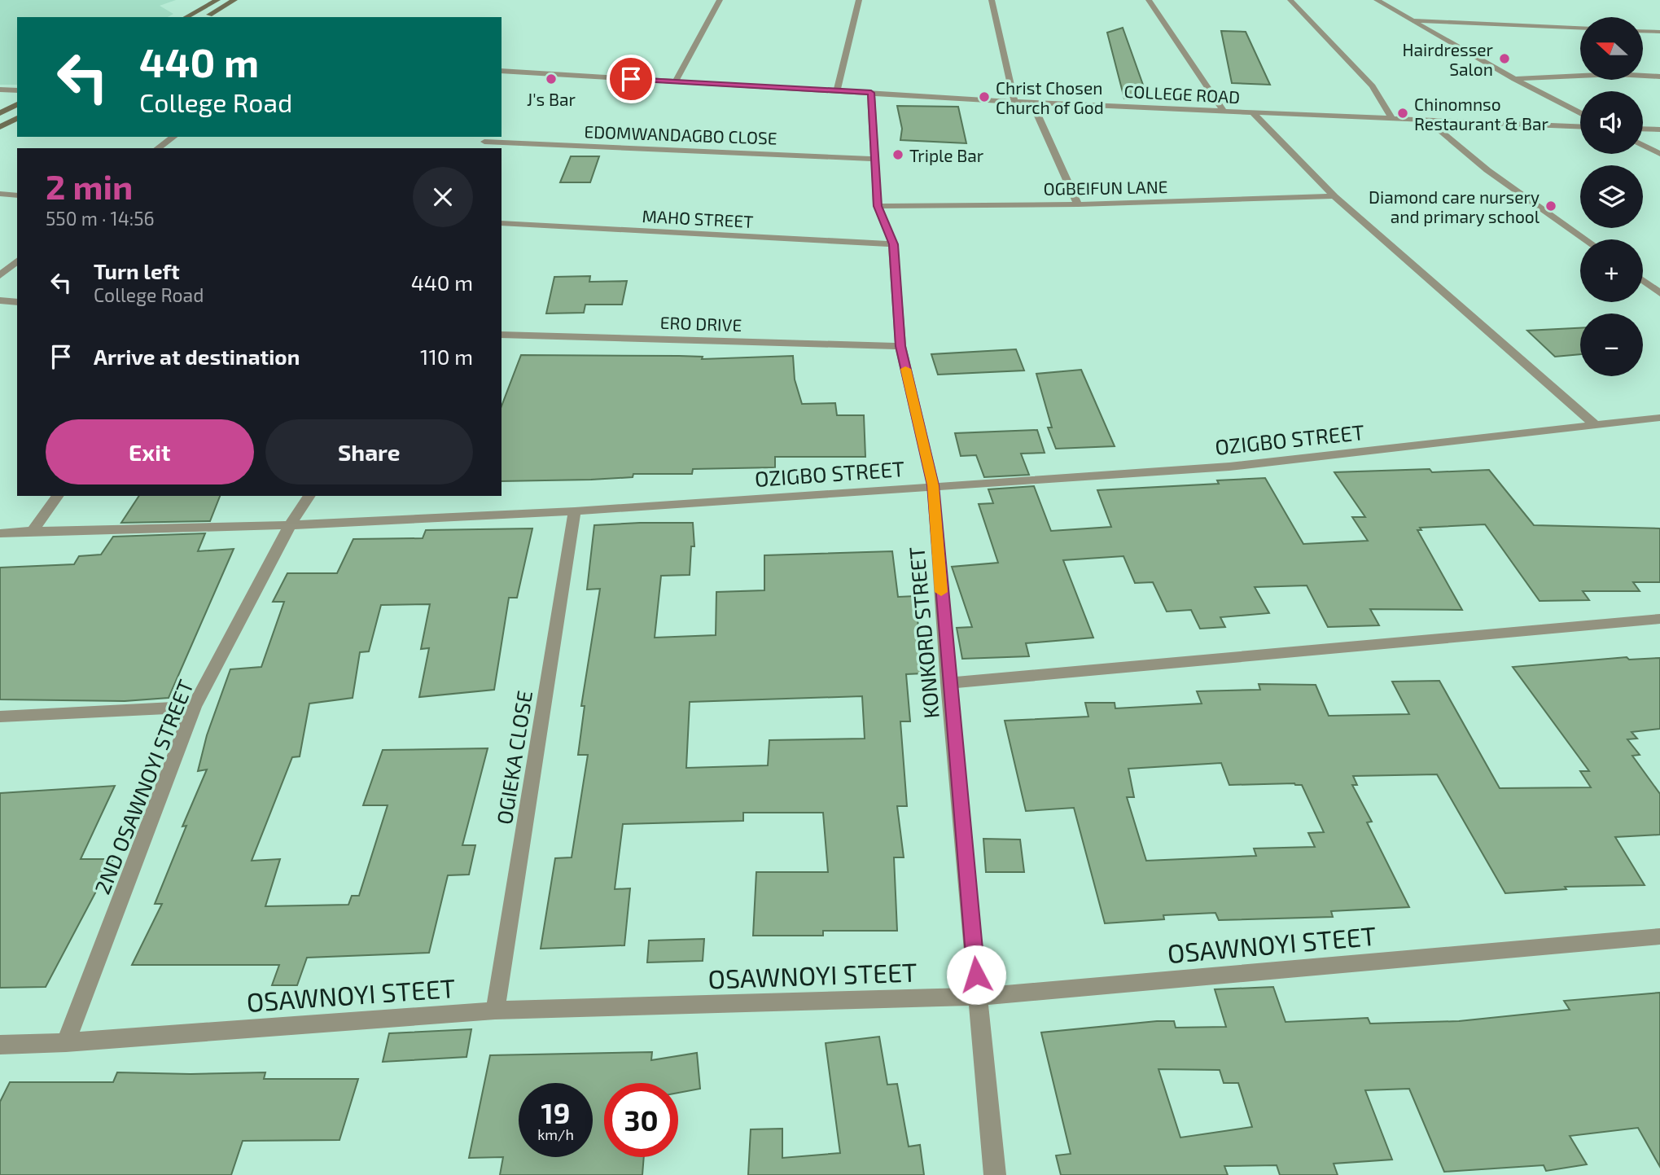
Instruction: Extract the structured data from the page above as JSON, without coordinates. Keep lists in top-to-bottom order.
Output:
{
  "streets": {
    "street": [
      "COLLEGE ROAD",
      "EDOMWANDAGBO CLOSE",
      "OGBEIFUN LANE",
      "MAHO STREET",
      "ERO DRIVE",
      "OZIGBO STREET",
      "KONKORD STREET",
      "OGIEKA CLOSE",
      "2ND OSAWNOYI STREET",
      "OSAWNOYI STEET"
    ]
  },
  "crossings": [
    ["COLLEGE ROAD", "KONKORD STREET"],
    ["EDOMWANDAGBO CLOSE", "KONKORD STREET"],
    ["OGBEIFUN LANE", "KONKORD STREET"],
    ["MAHO STREET", "KONKORD STREET"],
    ["ERO DRIVE", "KONKORD STREET"],
    ["OZIGBO STREET", "KONKORD STREET"],
    ["OZIGBO STREET", "OGIEKA CLOSE"],
    ["OZIGBO STREET", "2ND OSAWNOYI STREET"],
    ["KONKORD STREET", "OSAWNOYI STEET"],
    ["OGIEKA CLOSE", "OSAWNOYI STEET"],
    ["2ND OSAWNOYI STREET", "OSAWNOYI STEET"]
  ],
  "places": [
    "Hairdresser Salon",
    "J's Bar",
    "Christ Chosen Church of God",
    "Chinomnso Restaurant & Bar",
    "Triple Bar",
    "Diamond care nursery and primary school"
  ],
  "north": "left",
  "page": {
    "map_buttons": ["+", "−"],
    "turn": ["440 m", "College Road"],
    "heading": ["2 min", "550 m · 14:56"],
    "list": [
      {
        "name": "Turn left",
        "note": "College Road",
        "value": "440 m"
      },
      {
        "name": "Arrive at destination",
        "value": "110 m"
      }
    ],
    "buttons": ["Exit", "Share"],
    "speed": "19 km/h",
    "limit": "30"
  }
}
